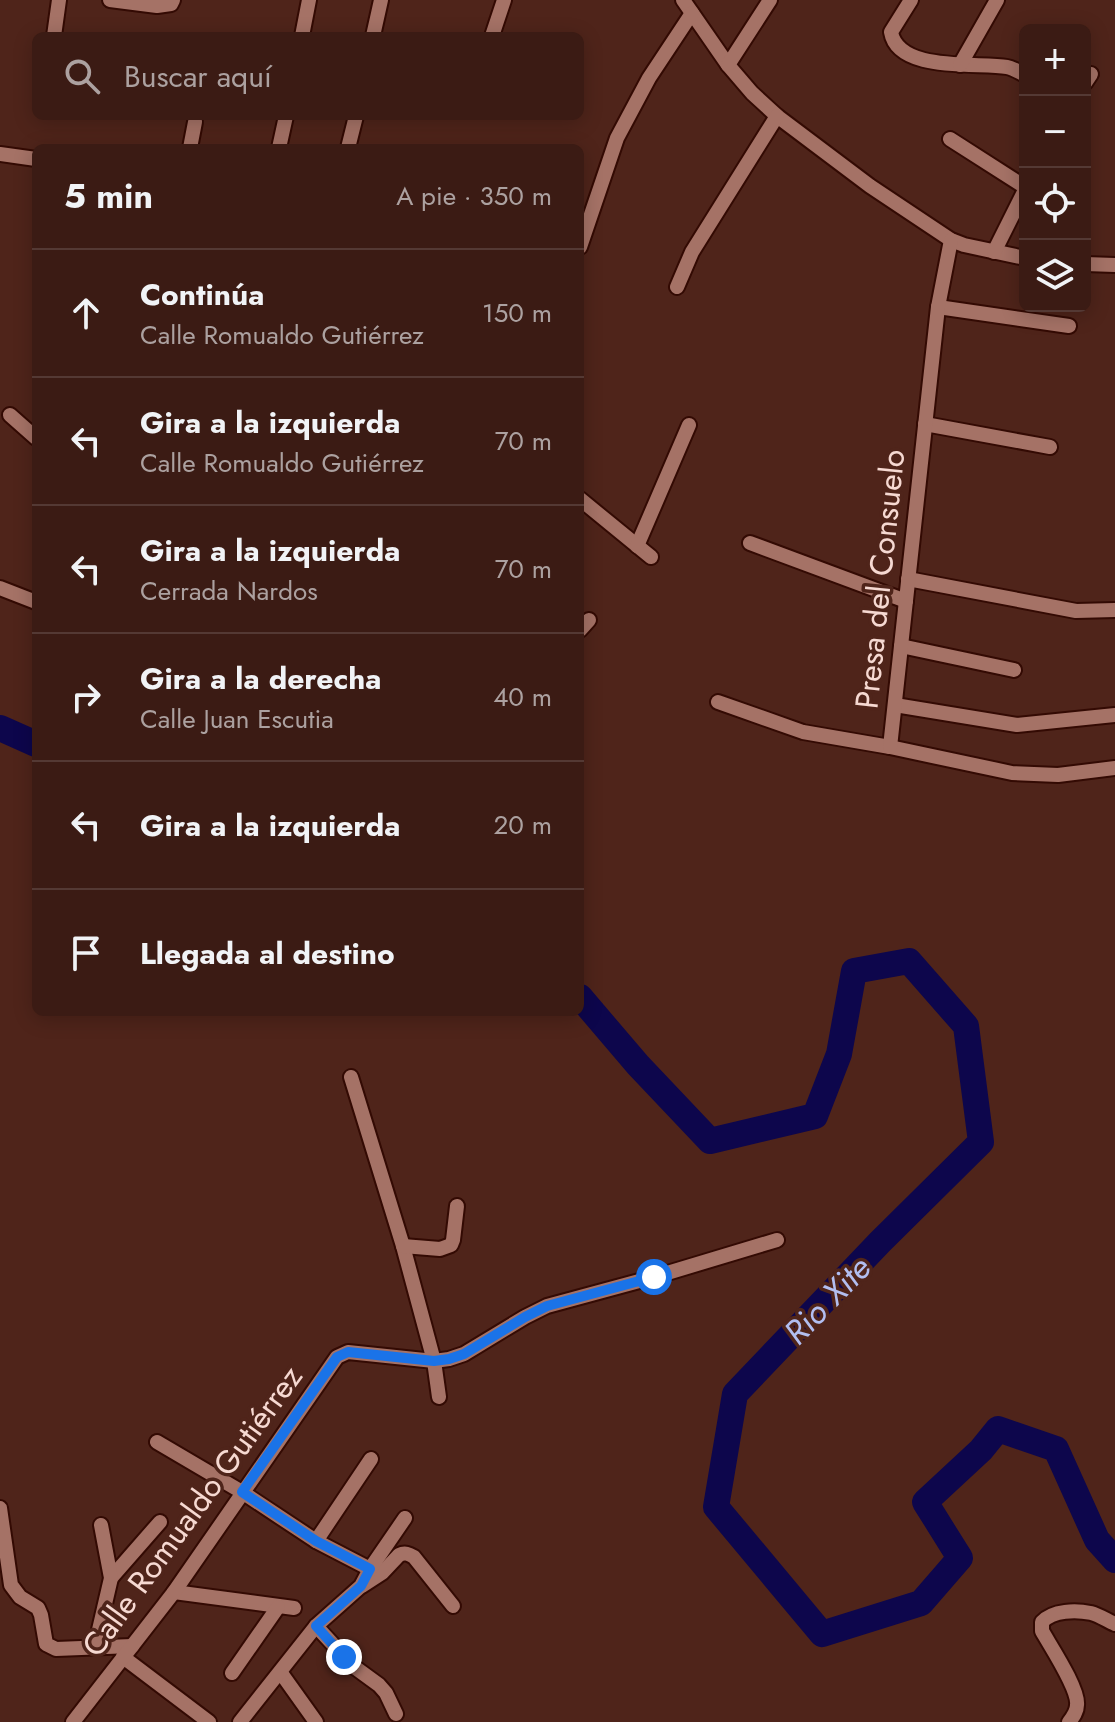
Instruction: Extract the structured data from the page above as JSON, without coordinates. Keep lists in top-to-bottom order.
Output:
{
  "streets": {
    "street": ["Presa del Consuelo", "Calle Romualdo Gutiérrez"]
  },
  "water": ["Rio Xite"],
  "page": {
    "map_buttons": ["+", "−"],
    "search": "Buscar aquí",
    "heading": ["5 min", "A pie · 350 m"],
    "list": [
      ["Continúa", "Calle Romualdo Gutiérrez", "150 m"],
      ["Gira a la izquierda", "Calle Romualdo Gutiérrez", "70 m"],
      ["Gira a la izquierda", "Cerrada Nardos", "70 m"],
      ["Gira a la derecha", "Calle Juan Escutia", "40 m"],
      ["Gira a la izquierda", "20 m"],
      "Llegada al destino"
    ]
  }
}
